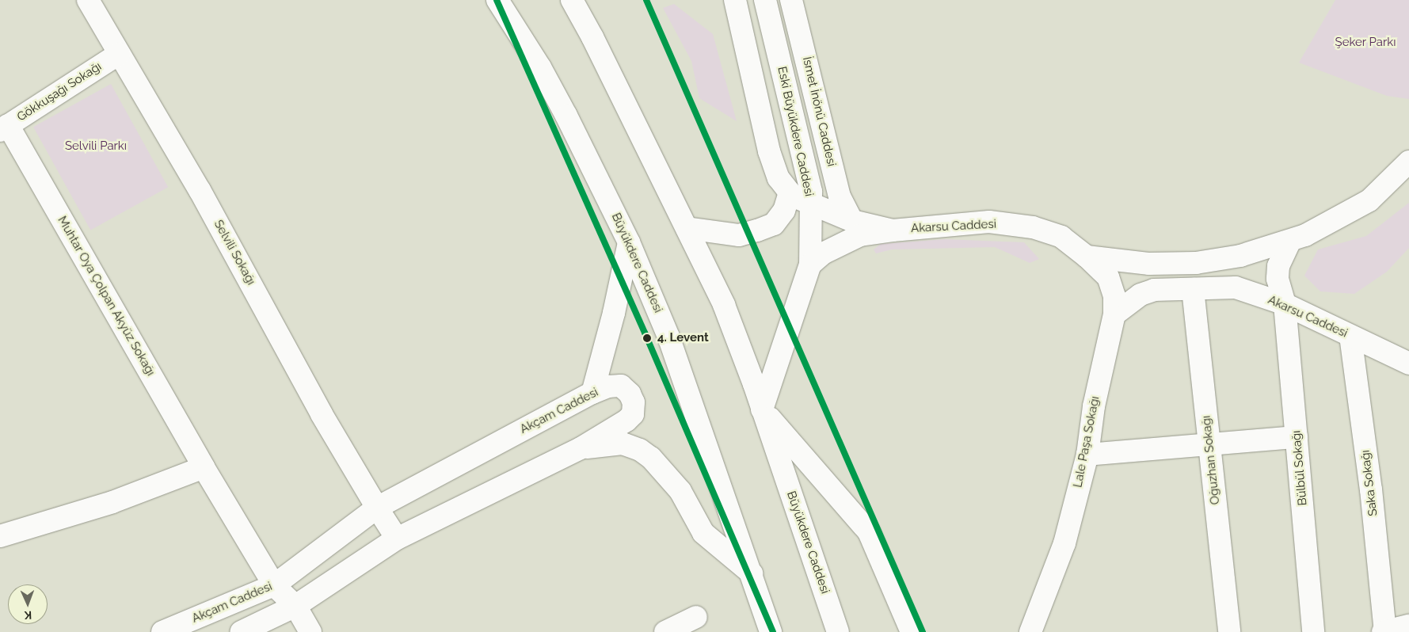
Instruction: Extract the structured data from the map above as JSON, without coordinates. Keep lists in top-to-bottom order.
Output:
{
  "streets": {
    "main road": [
      "Gökkuşağı Sokağı",
      "İsmet İnönü Caddesi",
      "Eski Büyükdere Caddesi",
      "Akarsu Caddesi",
      "Selvili Sokağı",
      "Büyükdere Caddesi",
      "Muhtar Oya Çolpan Akyüz Sokağı",
      "Akçam Caddesi",
      "Lale Paşa Sokağı",
      "Oğuzhan Sokağı",
      "Bülbül Sokağı",
      "Saka Sokağı"
    ]
  },
  "crossings": [
    ["Gökkuşağı Sokağı", "Selvili Sokağı"],
    ["Gökkuşağı Sokağı", "Muhtar Oya Çolpan Akyüz Sokağı"],
    ["Eski Büyükdere Caddesi", "Büyükdere Caddesi"],
    ["Akarsu Caddesi", "Lale Paşa Sokağı"],
    ["Akarsu Caddesi", "Oğuzhan Sokağı"],
    ["Akarsu Caddesi", "Bülbül Sokağı"],
    ["Akarsu Caddesi", "Saka Sokağı"],
    ["Selvili Sokağı", "Akçam Caddesi"],
    ["Muhtar Oya Çolpan Akyüz Sokağı", "Akçam Caddesi"]
  ],
  "parks": ["Şeker Parkı", "Selvili Parkı"],
  "places": ["4. Levent"],
  "north": "bottom"
}
